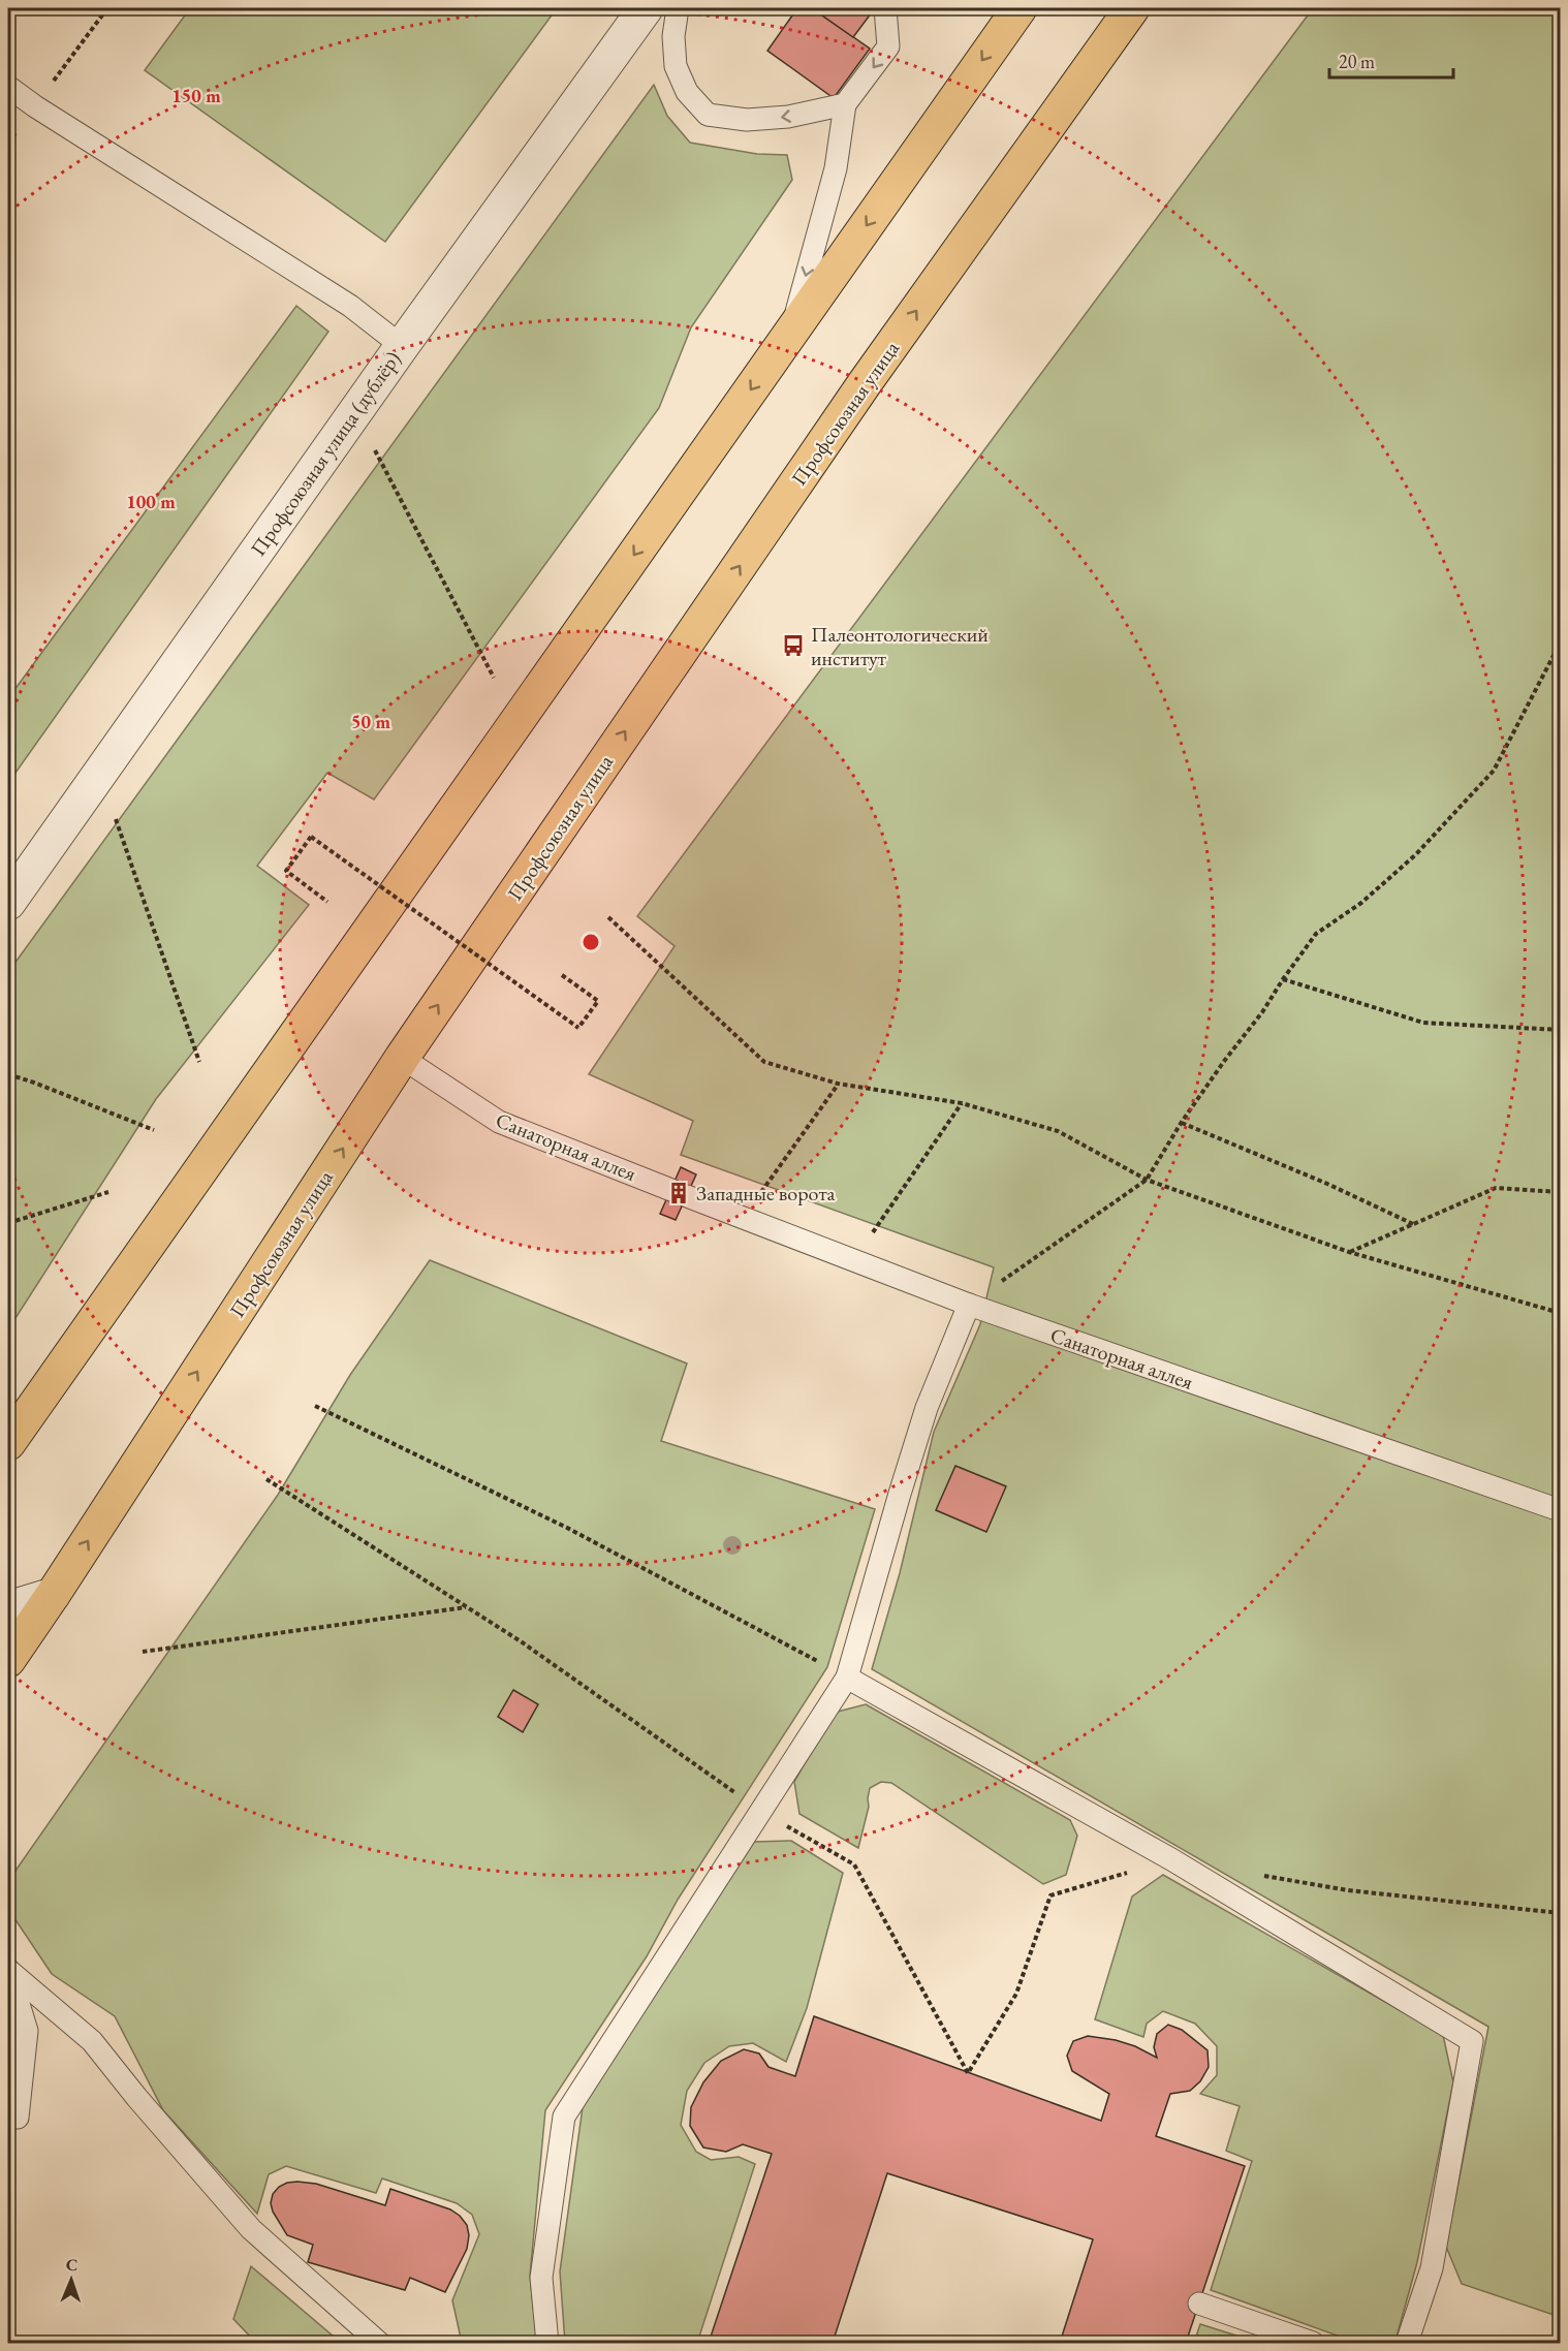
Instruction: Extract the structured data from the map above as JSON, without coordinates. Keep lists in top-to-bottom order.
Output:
{
  "streets": {
    "main road": ["Профсоюзная улица"],
    "street": ["Профсоюзная улица (дублёр)"],
    "lane": ["Санаторная аллея"]
  },
  "crossings": [
    ["Профсоюзная улица", "Санаторная аллея"]
  ],
  "places": {
    "bus stop": ["Палеонтологический институт"],
    "building": ["Западные ворота"]
  },
  "scale_bar": "20 m",
  "north": "top",
  "rings": ["150 m", "100 m", "50 m"]
}
